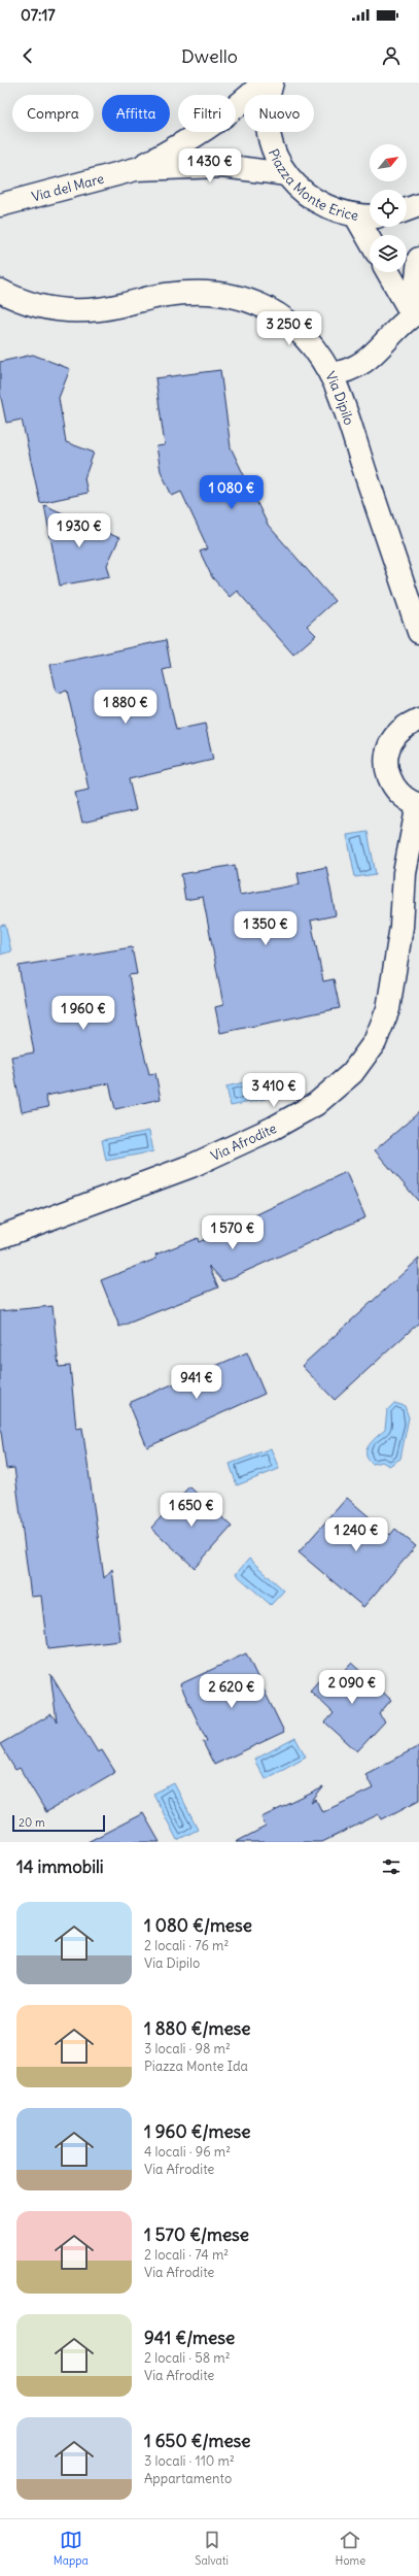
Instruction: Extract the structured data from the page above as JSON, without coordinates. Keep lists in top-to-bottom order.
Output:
{
  "streets": {
    "street": [
      "Piazza Monte Erice",
      "Via del Mare",
      "Via Dipilo",
      "Via Afrodite"
    ]
  },
  "crossings": [
    ["Piazza Monte Erice", "Via del Mare"]
  ],
  "scale_bar": "20 m",
  "north": "top right",
  "page": {
    "status": "07:17",
    "header": "Dwello",
    "chip": [
      "Compra",
      "Affitta",
      "Filtri",
      "Nuovo"
    ],
    "price": [
      "1 430 €",
      "3 250 €",
      "1 080 €",
      "1 930 €",
      "1 880 €",
      "1 350 €",
      "1 960 €",
      "3 410 €",
      "1 570 €",
      "941 €",
      "1 650 €",
      "1 240 €",
      "2 090 €",
      "2 620 €"
    ],
    "scale": "20 m",
    "heading": "14 immobili",
    "list": [
      {
        "name": "1 080 €/mese",
        "note": "2 locali · 76 m² · Via Dipilo"
      },
      {
        "name": "1 880 €/mese",
        "note": "3 locali · 98 m² · Piazza Monte Ida"
      },
      {
        "name": "1 960 €/mese",
        "note": "4 locali · 96 m² · Via Afrodite"
      },
      {
        "name": "1 570 €/mese",
        "note": "2 locali · 74 m² · Via Afrodite"
      },
      {
        "name": "941 €/mese",
        "note": "2 locali · 58 m² · Via Afrodite"
      },
      {
        "name": "1 650 €/mese",
        "note": "3 locali · 110 m² · Appartamento"
      }
    ],
    "tabs": ["Mappa", "Salvati", "Home"]
  }
}
